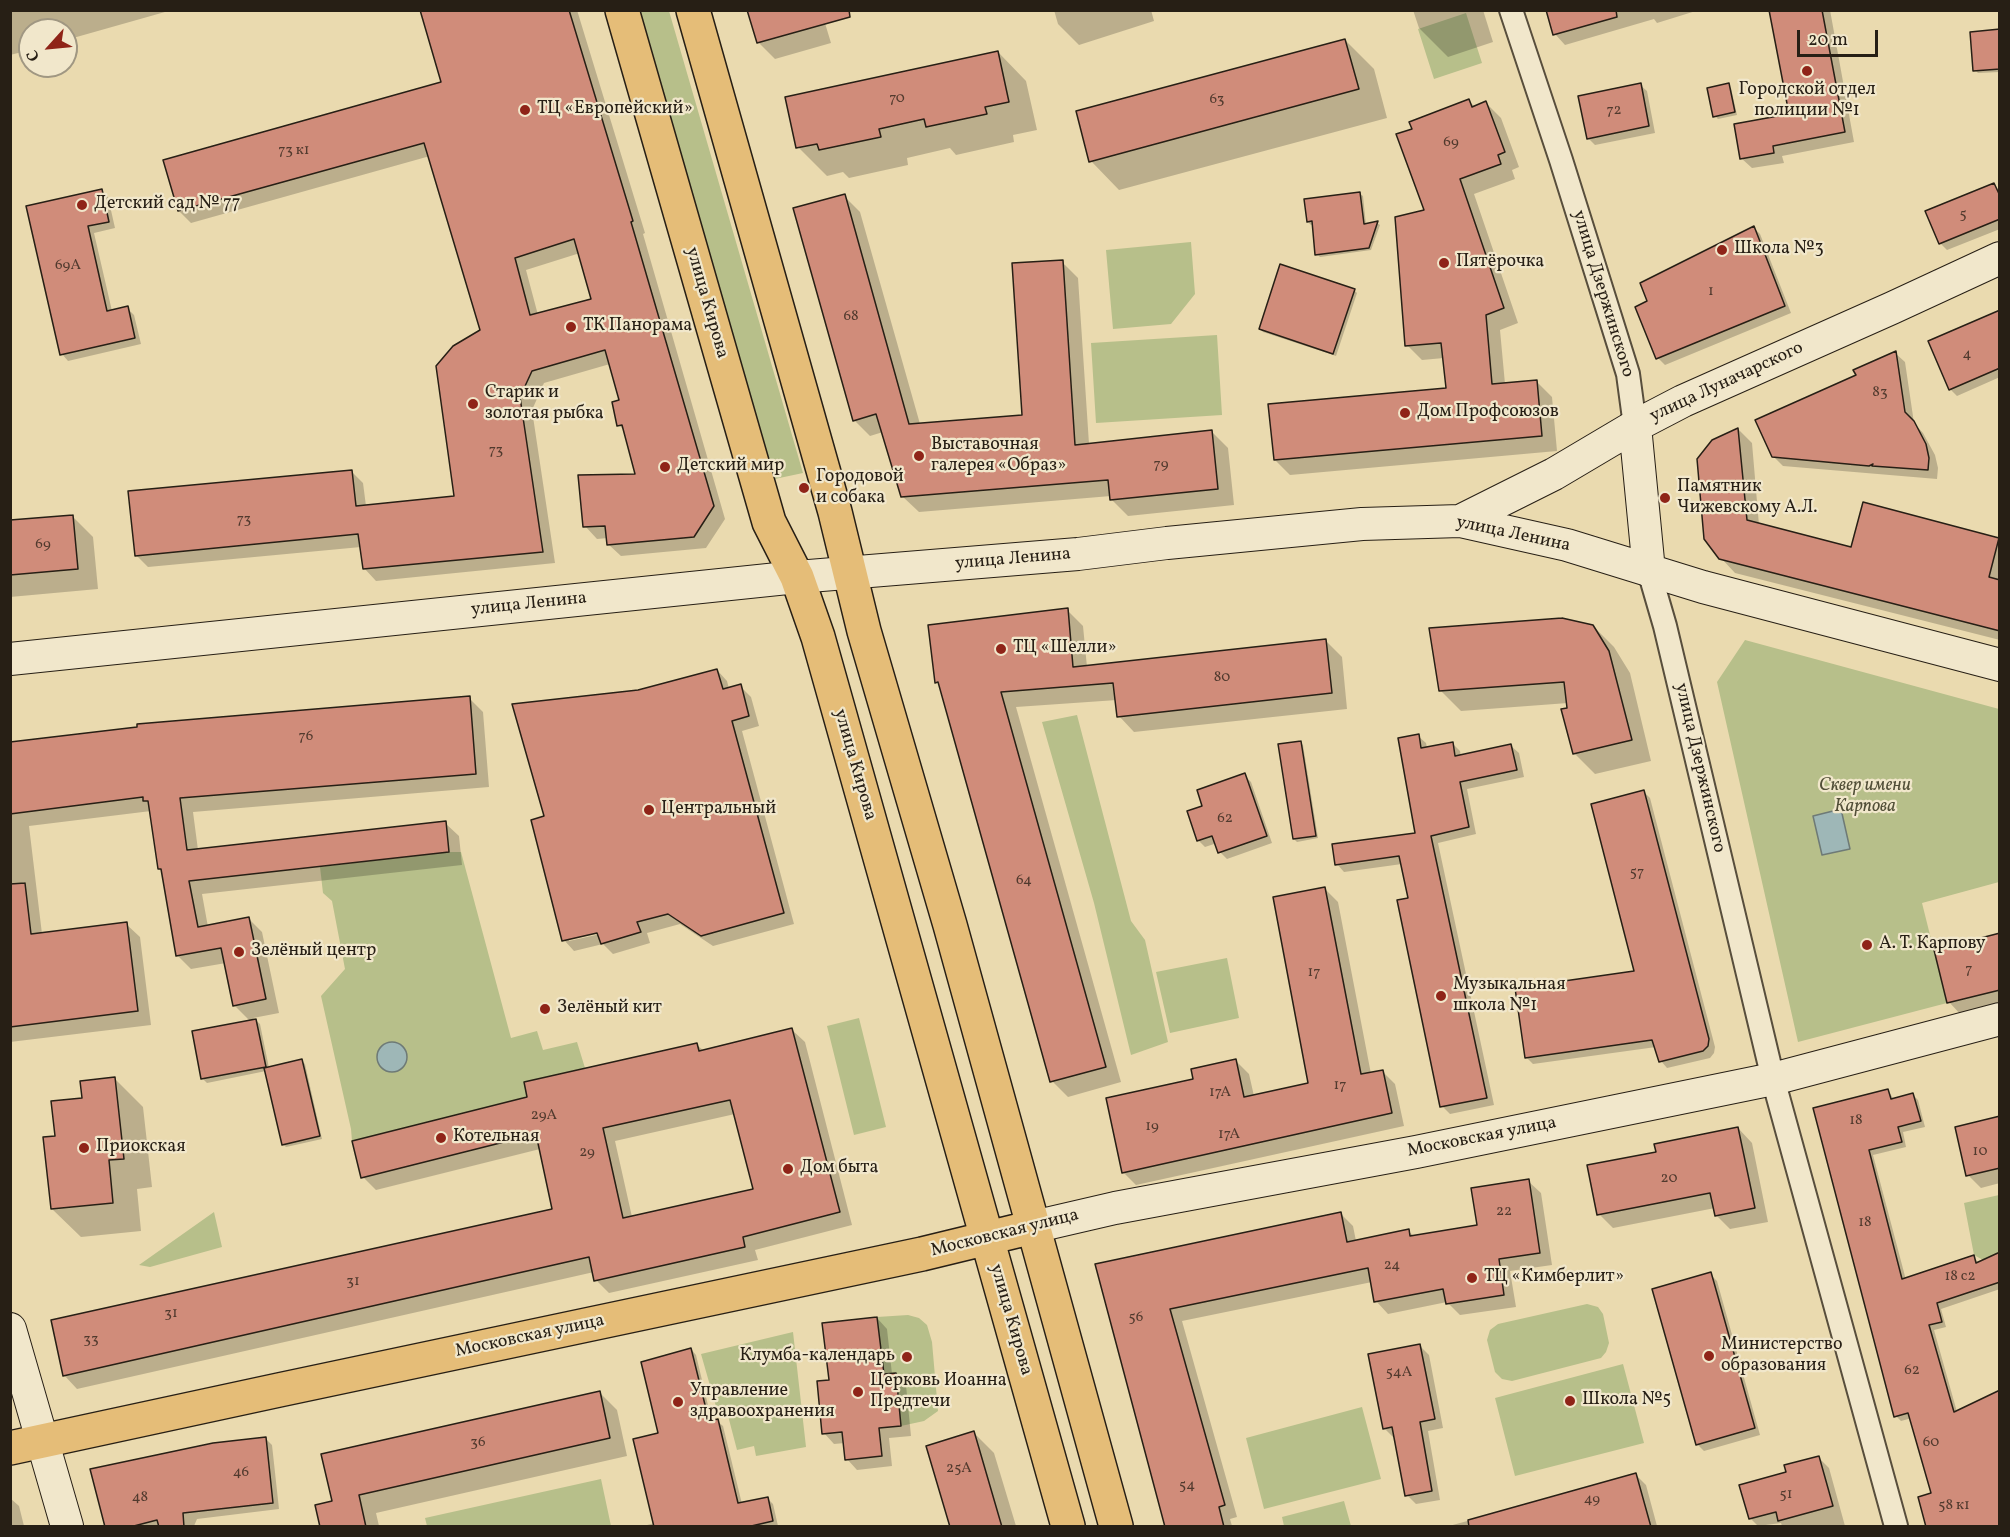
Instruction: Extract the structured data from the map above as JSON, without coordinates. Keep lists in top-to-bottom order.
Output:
{
  "streets": {
    "main road": [
      "улица Дзержинского",
      "улица Кирова",
      "улица Луначарского",
      "улица Ленина",
      "Московская улица"
    ]
  },
  "crossings": [
    ["улица Дзержинского", "улица Луначарского"],
    ["улица Дзержинского", "улица Ленина"],
    ["улица Дзержинского", "Московская улица"],
    ["улица Кирова", "улица Ленина"],
    ["улица Кирова", "Московская улица"],
    ["улица Луначарского", "улица Ленина"]
  ],
  "parks": ["Сквер имени Карпова"],
  "places": [
    "Городской отдел полиции №1",
    "ТЦ «Европейский»",
    "Детский сад № 77",
    "Школа №3",
    "Пятёрочка",
    "ТК Панорама",
    "Старик и золотая рыбка",
    "Дом Профсоюзов",
    "Выставочная галерея «Образ»",
    "Детский мир",
    "Городовой и собака",
    "Памятник Чижевскому А.Л.",
    "ТЦ «Шелли»",
    "Центральный",
    "А. Т. Карпову",
    "Зелёный центр",
    "Музыкальная школа №1",
    "Зелёный кит",
    "Котельная",
    "Приокская",
    "Дом быта",
    "ТЦ «Кимберлит»",
    "Министерство образования",
    "Клумба-календарь",
    "Церковь Иоанна Предтечи",
    "Школа №5",
    "Управление здравоохранения"
  ],
  "house_numbers": [
    "70",
    "63",
    "72",
    "69",
    "73 к1",
    "5",
    "69А",
    "1",
    "68",
    "4",
    "83",
    "73",
    "79",
    "73",
    "69",
    "80",
    "76",
    "62",
    "57",
    "64",
    "7",
    "17",
    "17",
    "17А",
    "29А",
    "18",
    "19",
    "17А",
    "10",
    "29",
    "20",
    "22",
    "18",
    "24",
    "18 с2",
    "31",
    "31",
    "56",
    "33",
    "62",
    "54А",
    "36",
    "60",
    "25А",
    "46",
    "54",
    "51",
    "48",
    "49",
    "58 к1"
  ],
  "scale_bar": "20 m",
  "north": "bottom left"
}
